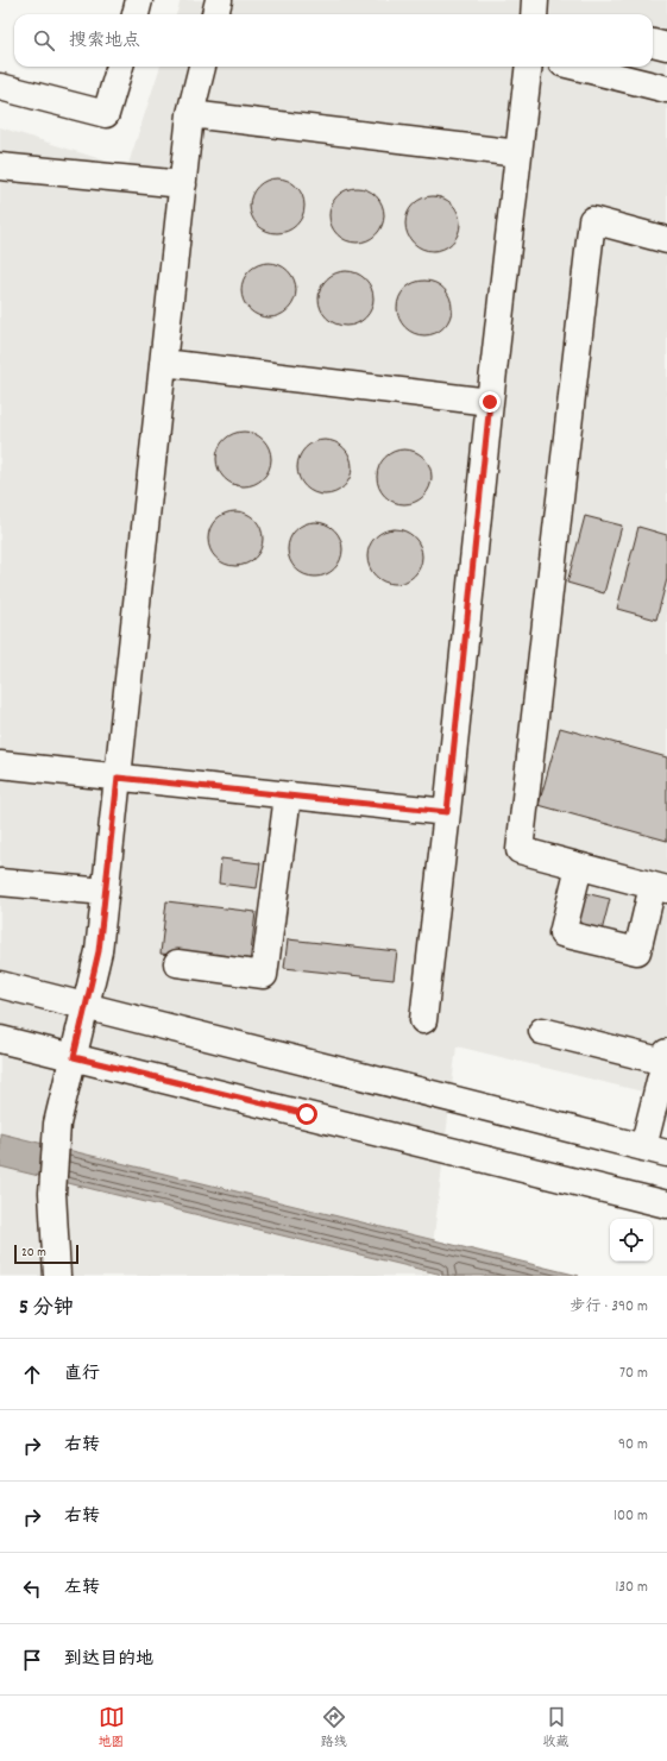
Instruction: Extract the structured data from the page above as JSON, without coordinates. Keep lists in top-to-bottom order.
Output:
{
  "scale_bar": "20 m",
  "page": {
    "search": "搜索地点",
    "scale": "20 m",
    "heading": ["5 分钟", "步行 · 390 m"],
    "list": [
      ["直行", "70 m"],
      ["右转", "90 m"],
      ["右转", "100 m"],
      ["左转", "130 m"],
      "到达目的地"
    ],
    "nav": ["地图", "路线", "收藏"]
  }
}
